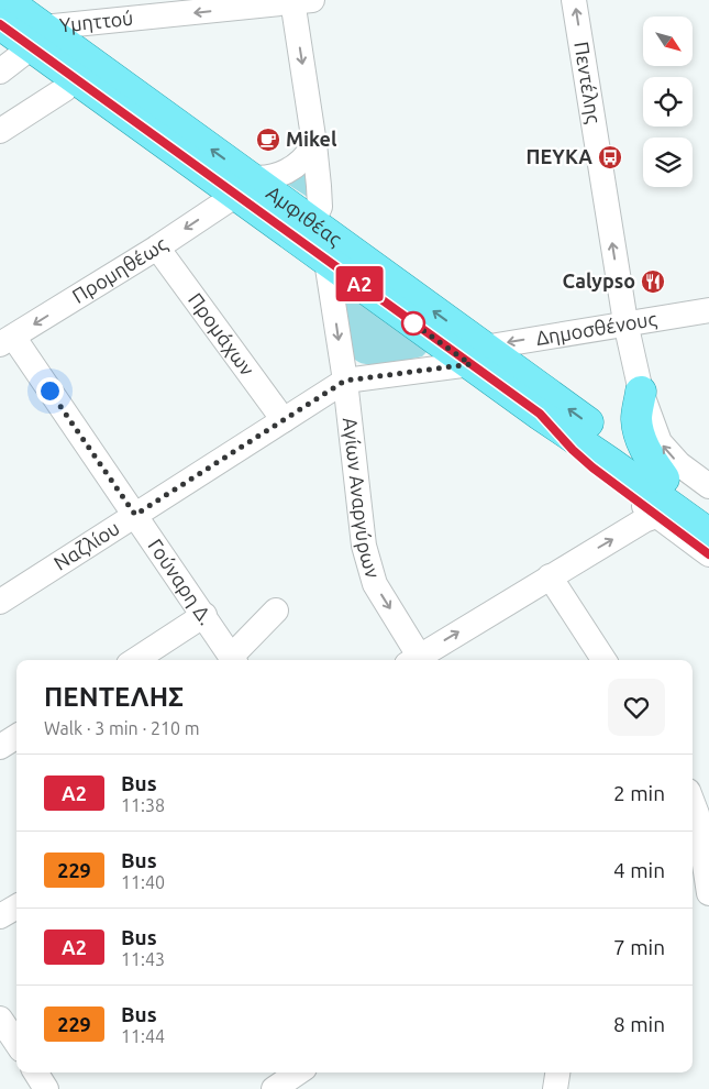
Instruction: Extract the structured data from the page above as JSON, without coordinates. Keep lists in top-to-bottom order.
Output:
{
  "streets": {
    "main road": ["Αμφιθέας"],
    "street": [
      "Υμηττού",
      "Πεντέλης",
      "Προμηθέως",
      "Δημοσθένους",
      "Προμάχων",
      "Αγίων Αναργύρων",
      "Ναζλίου",
      "Γούναρη Δ."
    ]
  },
  "crossings": [
    ["Υμηττού", "Αμφιθέας"],
    ["Πεντέλης", "Δημοσθένους"],
    ["Αμφιθέας", "Προμηθέως"],
    ["Αμφιθέας", "Δημοσθένους"],
    ["Αμφιθέας", "Αγίων Αναργύρων"],
    ["Αμφιθέας", "Ναζλίου"],
    ["Προμηθέως", "Προμάχων"],
    ["Προμηθέως", "Γούναρη Δ."],
    ["Δημοσθένους", "Ναζλίου"],
    ["Προμάχων", "Ναζλίου"],
    ["Αγίων Αναργύρων", "Ναζλίου"],
    ["Ναζλίου", "Γούναρη Δ."]
  ],
  "one_way": [
    "Υμηττού",
    "Πεντέλης",
    "Προμηθέως",
    "Αγίων Αναργύρων"
  ],
  "places": {
    "cafe": ["Mikel"],
    "bus stop": ["ΠΕΥΚΑ"],
    "restaurant": ["Calypso"]
  },
  "lines": ["bus line Α2"],
  "north": "bottom right",
  "page": {
    "on_map": "Α2",
    "heading": ["ΠΕΝΤΕΛΗΣ", "Walk · 3 min · 210 m"],
    "list": [
      {
        "mark": "Α2",
        "name": "Bus",
        "note": "11:38",
        "value": "2 min"
      },
      {
        "mark": "229",
        "name": "Bus",
        "note": "11:40",
        "value": "4 min"
      },
      {
        "mark": "Α2",
        "name": "Bus",
        "note": "11:43",
        "value": "7 min"
      },
      {
        "mark": "229",
        "name": "Bus",
        "note": "11:44",
        "value": "8 min"
      }
    ]
  }
}
